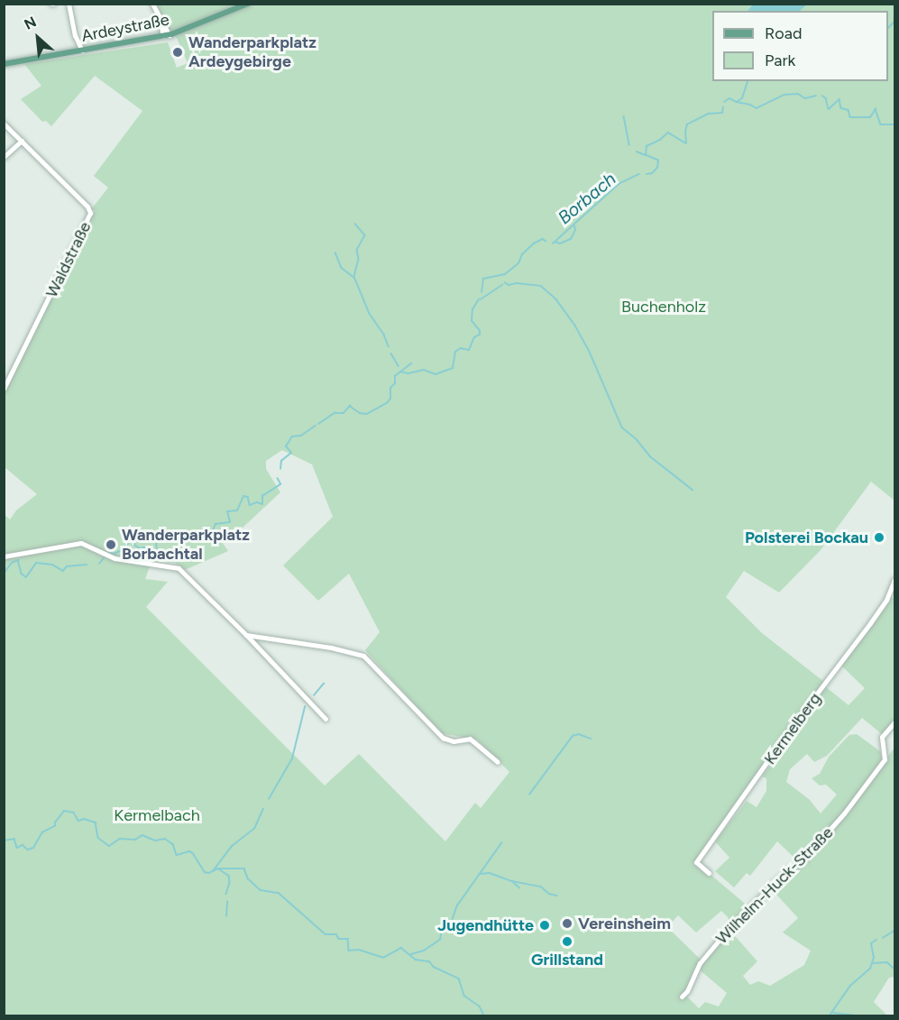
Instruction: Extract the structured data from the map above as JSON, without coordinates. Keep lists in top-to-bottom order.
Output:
{
  "streets": {
    "main road": ["Ardeystraße"],
    "street": ["Waldstraße", "Kermelberg", "Wilhelm-Huck-Straße"]
  },
  "water": ["Borbach"],
  "parks": ["Buchenholz", "Kermelbach"],
  "places": [
    "Wanderparkplatz Ardeygebirge",
    "Polsterei Bockau",
    "Wanderparkplatz Borbachtal",
    "Vereinsheim",
    "Jugendhütte",
    "Grillstand"
  ],
  "legend": ["Road", "Park"],
  "north": "top left"
}
